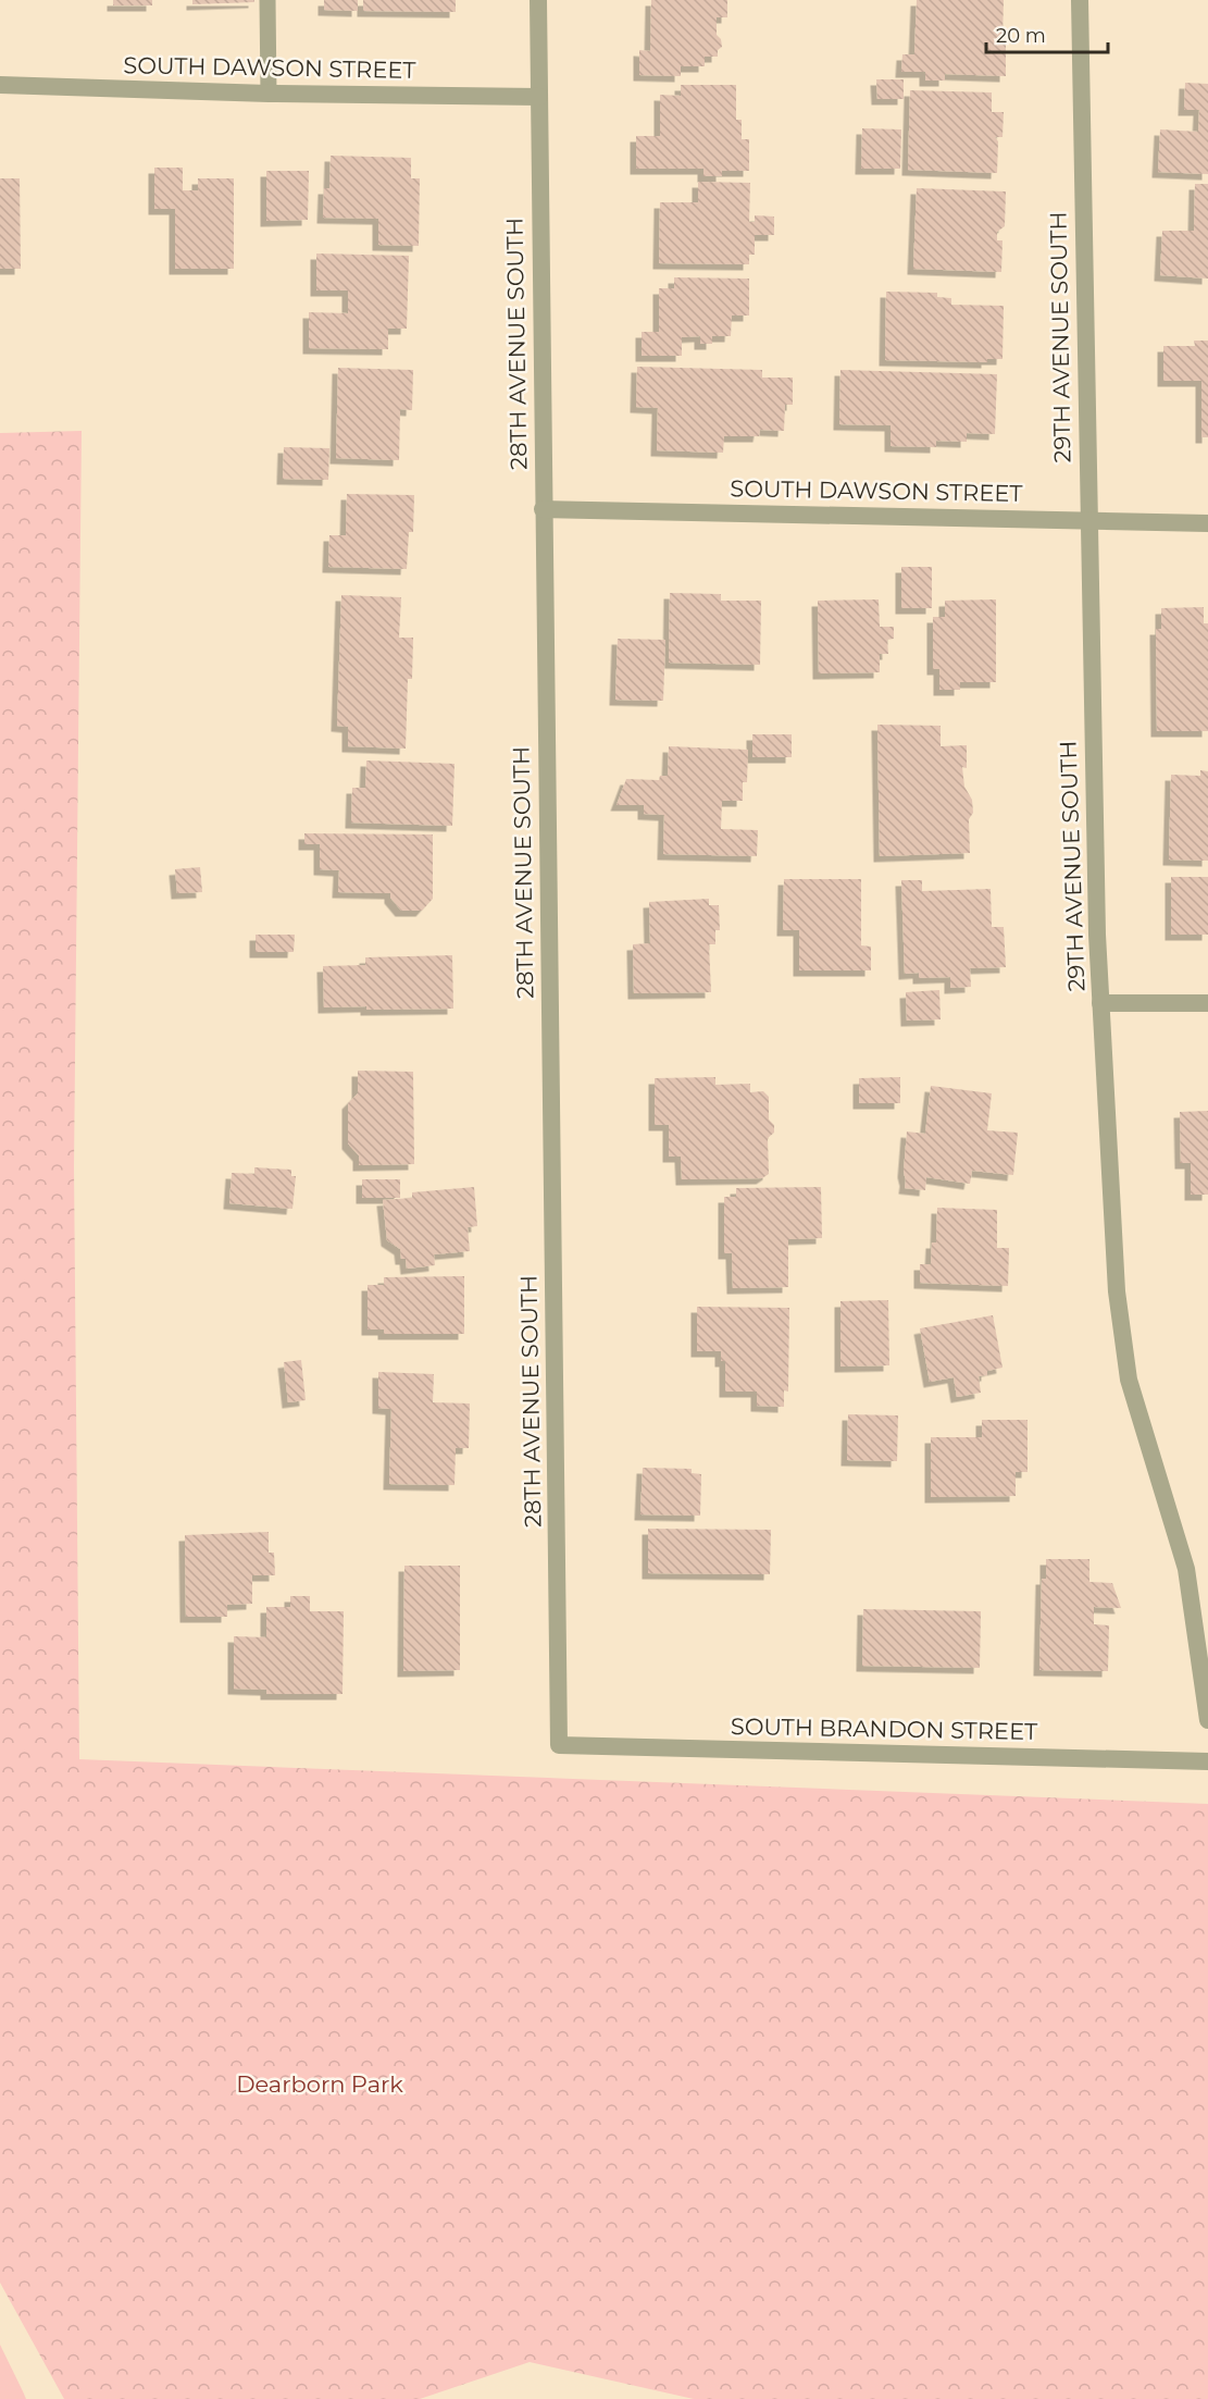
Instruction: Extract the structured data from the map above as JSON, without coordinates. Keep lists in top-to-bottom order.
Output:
{
  "streets": {
    "street": [
      "SOUTH DAWSON STREET",
      "29TH AVENUE SOUTH",
      "28TH AVENUE SOUTH",
      "SOUTH BRANDON STREET"
    ]
  },
  "crossings": [
    ["SOUTH DAWSON STREET", "29TH AVENUE SOUTH"],
    ["SOUTH DAWSON STREET", "28TH AVENUE SOUTH"],
    ["28TH AVENUE SOUTH", "SOUTH BRANDON STREET"]
  ],
  "parks": ["Dearborn Park"],
  "scale_bar": "20 m"
}
